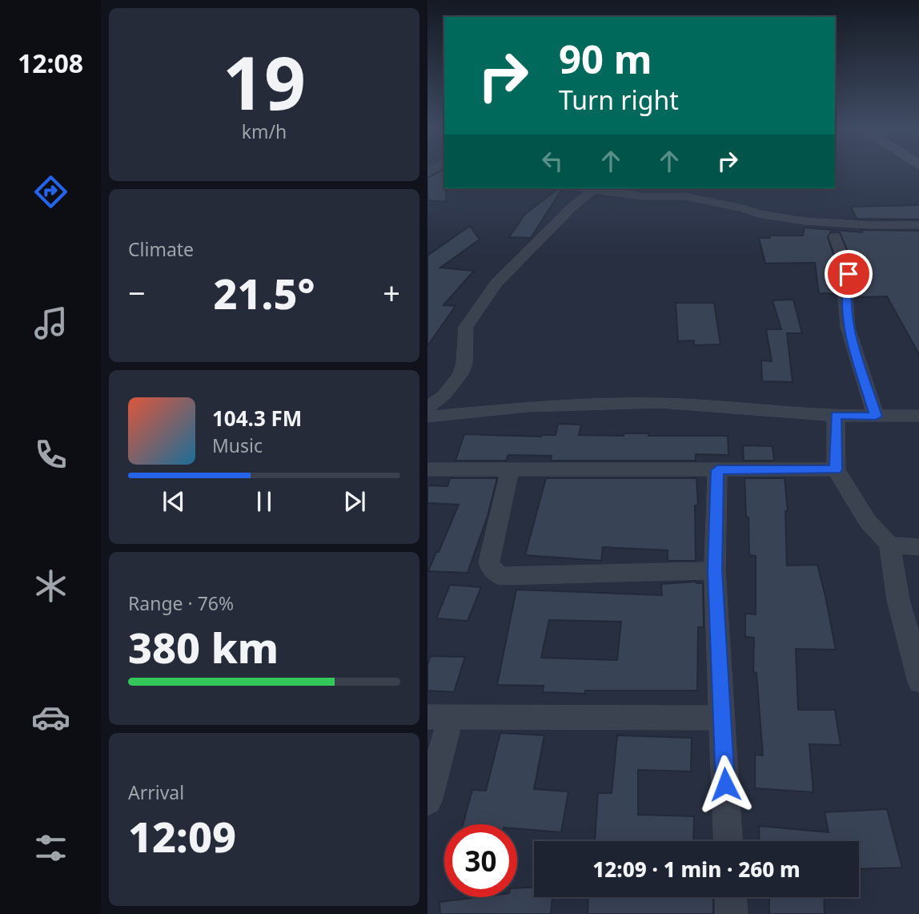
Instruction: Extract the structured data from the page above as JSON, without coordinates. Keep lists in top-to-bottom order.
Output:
{
  "page": {
    "tabs": "12:08",
    "tile": [
      ["19", "km/h"],
      "Climate",
      ["Range · 76%", "380 km"],
      ["Arrival", "12:09"]
    ],
    "turn": ["90 m", "Turn right"],
    "heat": ["−", "21.5°", "+"],
    "song": ["104.3 FM", "Music"],
    "limit": "30",
    "trip": "12:09 · 1 min · 260 m"
  }
}
